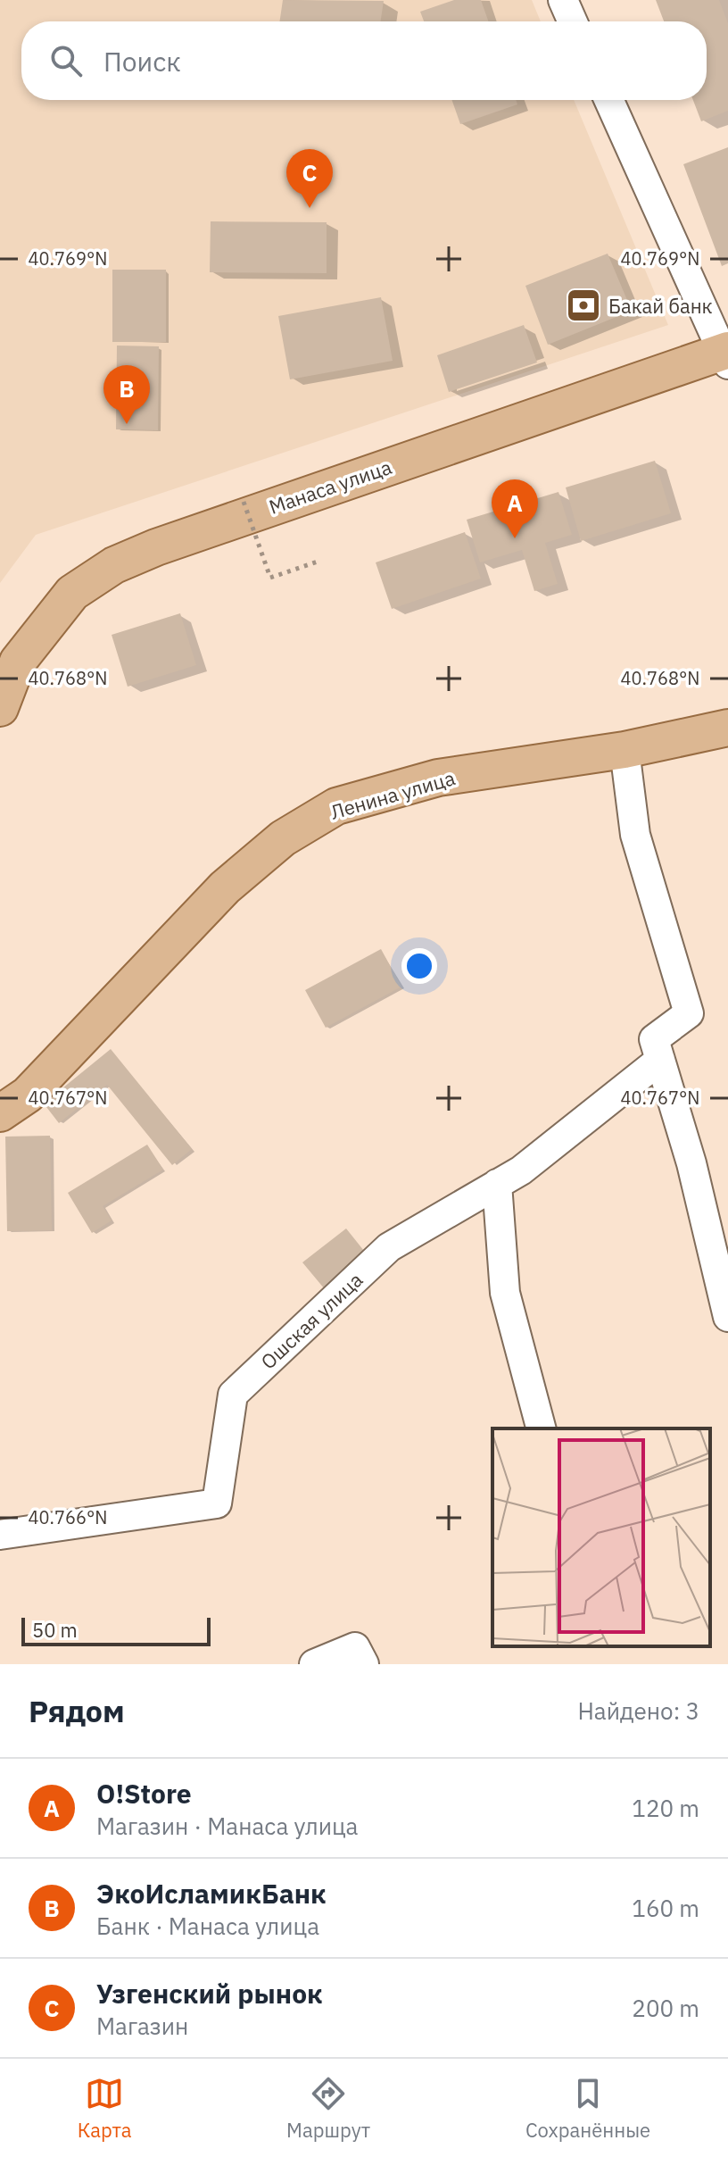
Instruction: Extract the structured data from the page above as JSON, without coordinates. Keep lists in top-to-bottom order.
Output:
{
  "streets": {
    "main road": ["Манаса улица", "Ленина улица"],
    "street": ["Ошская улица"]
  },
  "places": {
    "bank": ["Бакай банк"]
  },
  "scale_bar": "50 m",
  "page": {
    "search": "Поиск",
    "pins": ["C", "B", "A"],
    "scale": "50 m",
    "heading": ["Рядом", "Найдено: 3"],
    "list": [
      {
        "mark": "A",
        "name": "O!Store",
        "note": "Магазин · Манаса улица",
        "value": "120 m"
      },
      {
        "mark": "B",
        "name": "ЭкоИсламикБанк",
        "note": "Банк · Манаса улица",
        "value": "160 m"
      },
      {
        "mark": "C",
        "name": "Узгенский рынок",
        "note": "Магазин",
        "value": "200 m"
      }
    ],
    "nav": ["Карта", "Маршрут", "Сохранённые"]
  },
  "coordinates": [
    "40.769°N",
    "40.768°N",
    "40.767°N",
    "40.766°N"
  ]
}
